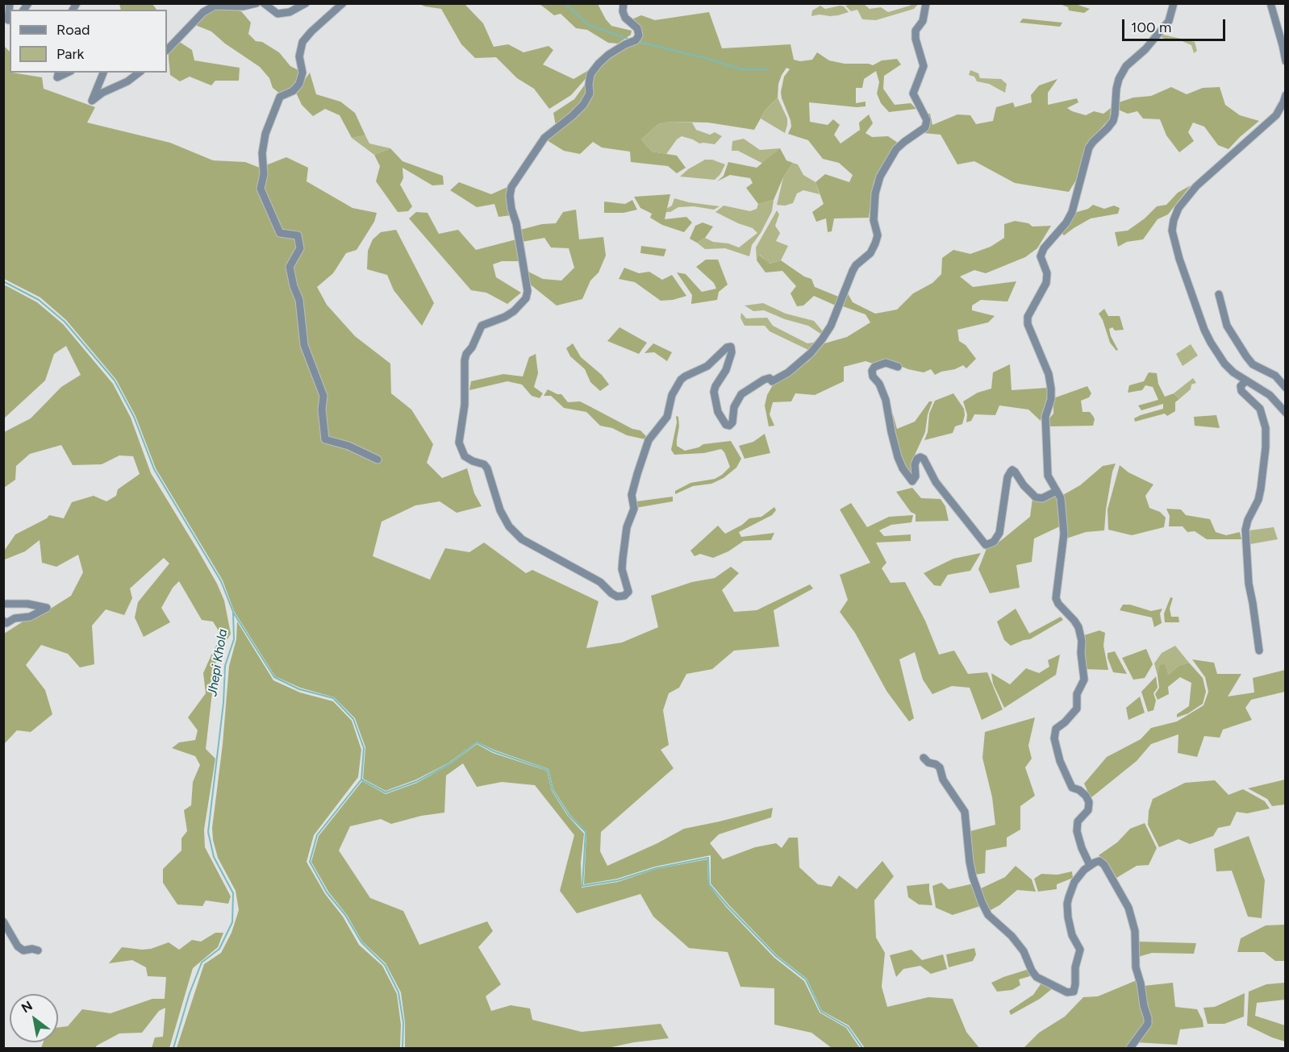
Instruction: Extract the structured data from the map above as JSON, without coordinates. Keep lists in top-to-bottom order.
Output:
{
  "water": ["Jhepi Khola"],
  "legend": ["Road", "Park"],
  "scale_bar": "100 m",
  "north": "top left"
}
